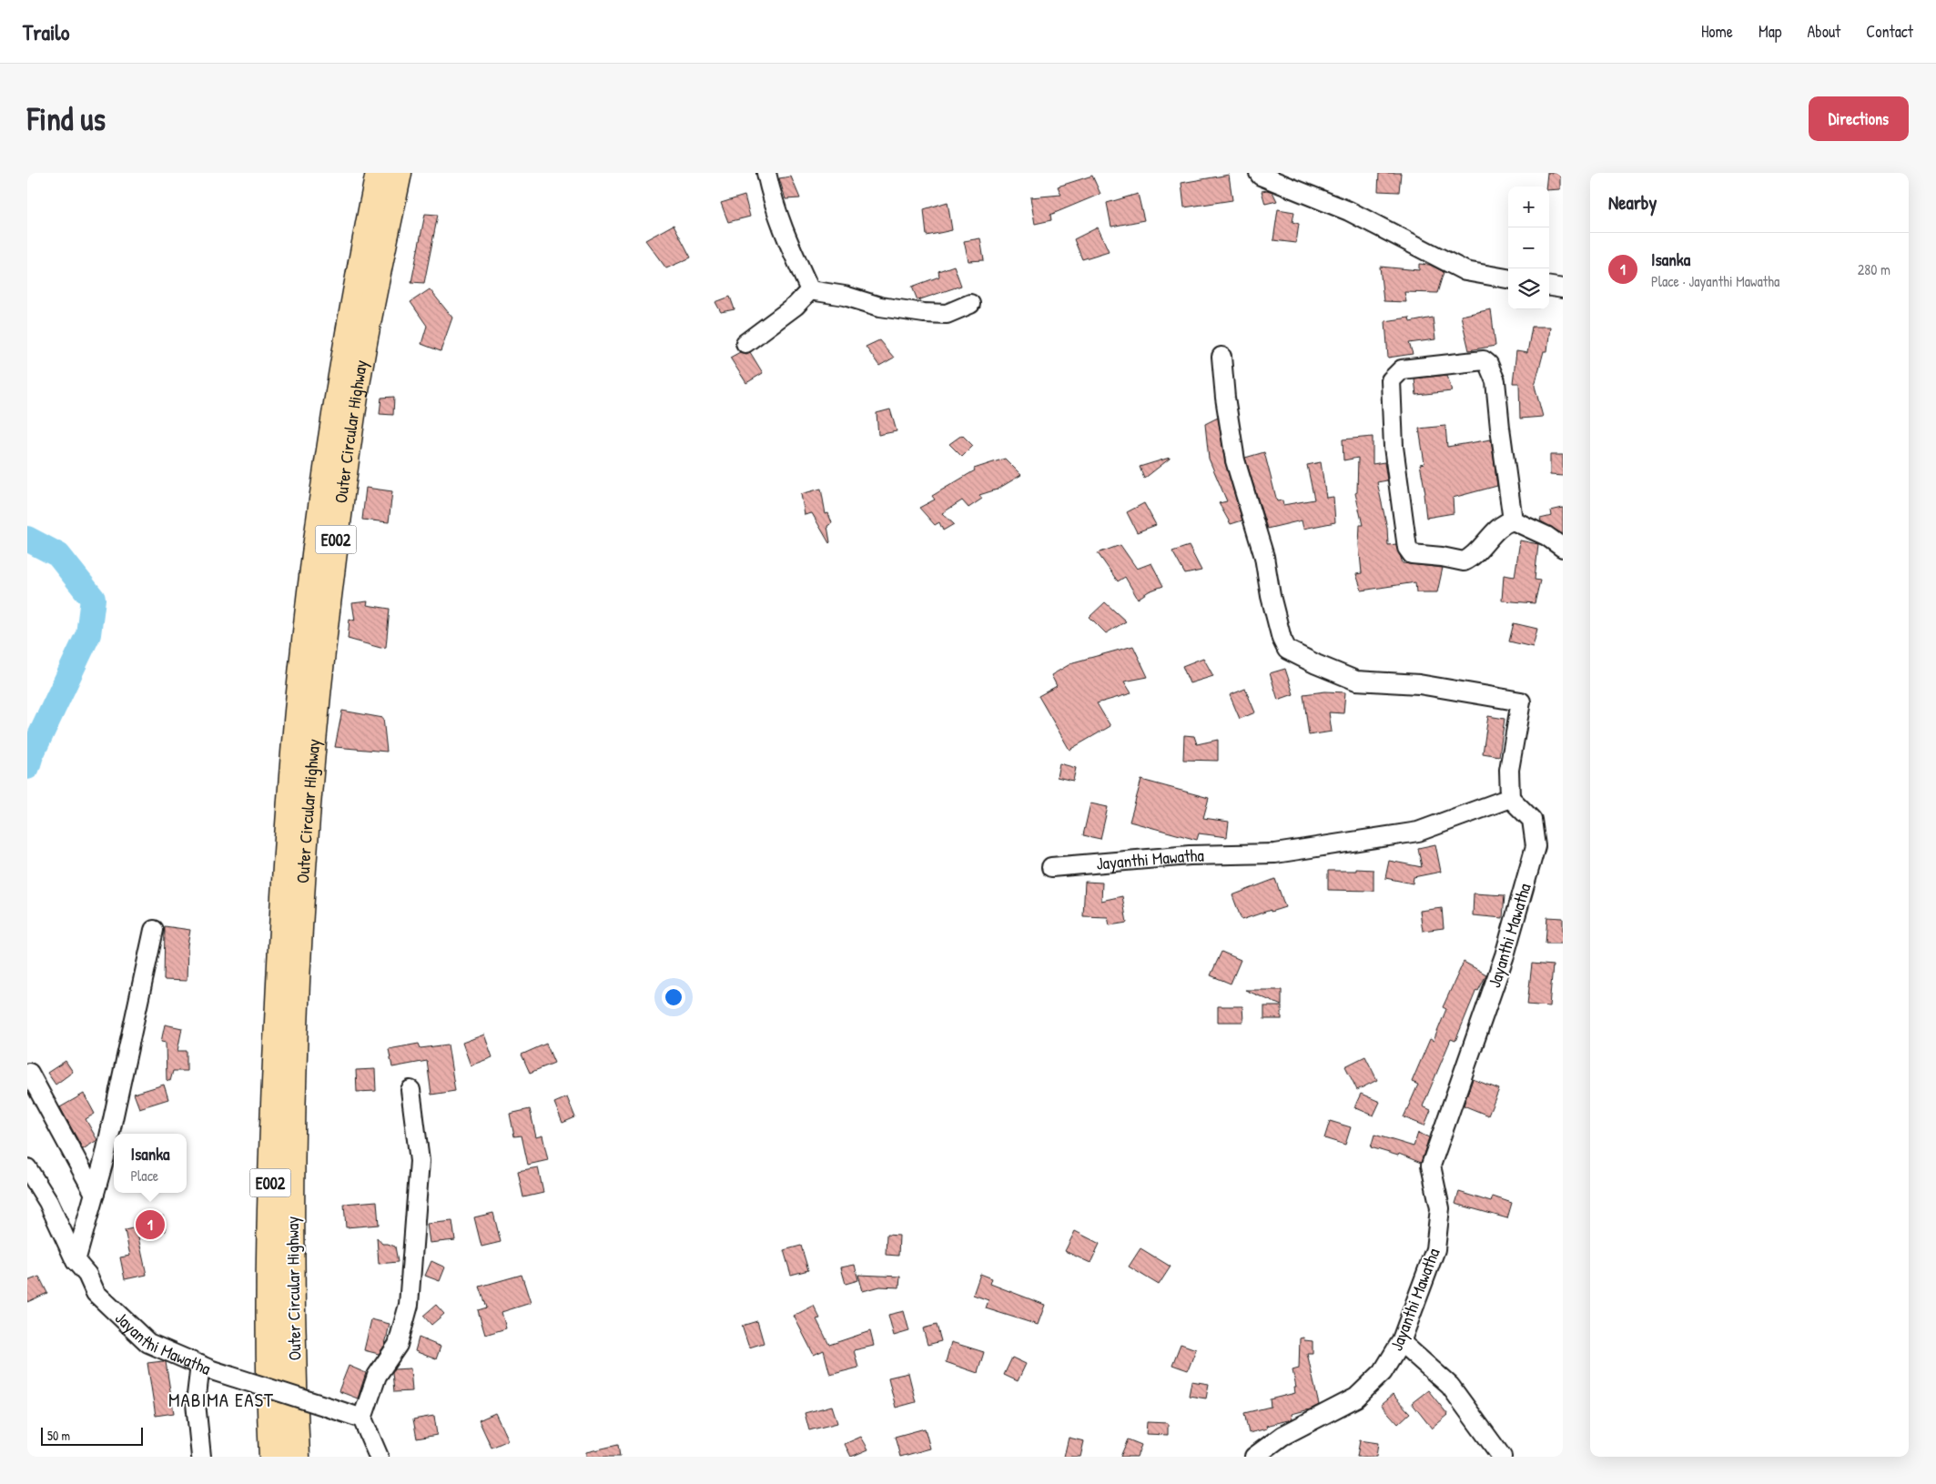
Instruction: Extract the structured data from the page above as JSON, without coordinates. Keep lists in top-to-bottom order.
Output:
{
  "streets": {
    "highway": ["Outer Circular Highway", "E002"],
    "street": ["Jayanthi Mawatha"]
  },
  "districts": ["MABIMA EAST"],
  "scale_bar": "50 m",
  "page": {
    "header": "Trailo",
    "nav": [
      "Home",
      "Map",
      "About",
      "Contact"
    ],
    "buttons": "Directions",
    "title": "Find us",
    "heading": "Nearby",
    "map_buttons": ["+", "−"],
    "list": [
      {
        "mark": "1",
        "name": "Isanka",
        "note": "Place · Jayanthi Mawatha",
        "value": "280 m"
      }
    ],
    "popup": ["Isanka", "Place"],
    "pins": "1",
    "scale": "50 m"
  }
}
